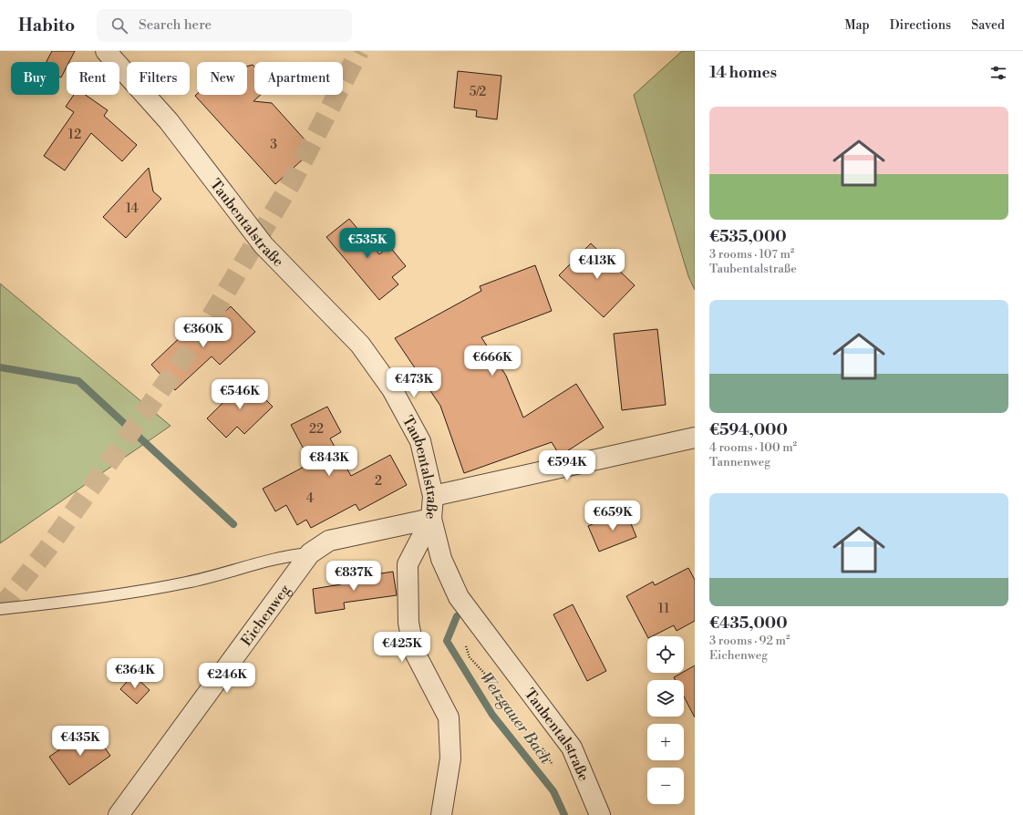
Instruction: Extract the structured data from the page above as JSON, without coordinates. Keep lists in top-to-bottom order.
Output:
{
  "streets": {
    "street": ["Taubentalstraße", "Eichenweg"]
  },
  "crossings": [
    ["Taubentalstraße", "Eichenweg"]
  ],
  "water": ["Wetzgauer Bach"],
  "house_numbers": [
    "5/2",
    "12",
    "3",
    "14",
    "22",
    "2",
    "4",
    "11"
  ],
  "page": {
    "header": "Habito",
    "search": "Search here",
    "nav": ["Map", "Directions", "Saved"],
    "heading": "14 homes",
    "chip": [
      "Buy",
      "Rent",
      "Filters",
      "New",
      "Apartment"
    ],
    "list": [
      {
        "name": "€535,000",
        "note": "3 rooms · 107 m² · Taubentalstraße"
      },
      {
        "name": "€594,000",
        "note": "4 rooms · 100 m² · Tannenweg"
      },
      {
        "name": "€435,000",
        "note": "3 rooms · 92 m² · Eichenweg"
      }
    ],
    "price": [
      "€535K",
      "€413K",
      "€360K",
      "€666K",
      "€473K",
      "€546K",
      "€843K",
      "€594K",
      "€659K",
      "€837K",
      "€425K",
      "€364K",
      "€246K",
      "€435K"
    ],
    "map_buttons": ["+", "−"]
  }
}
